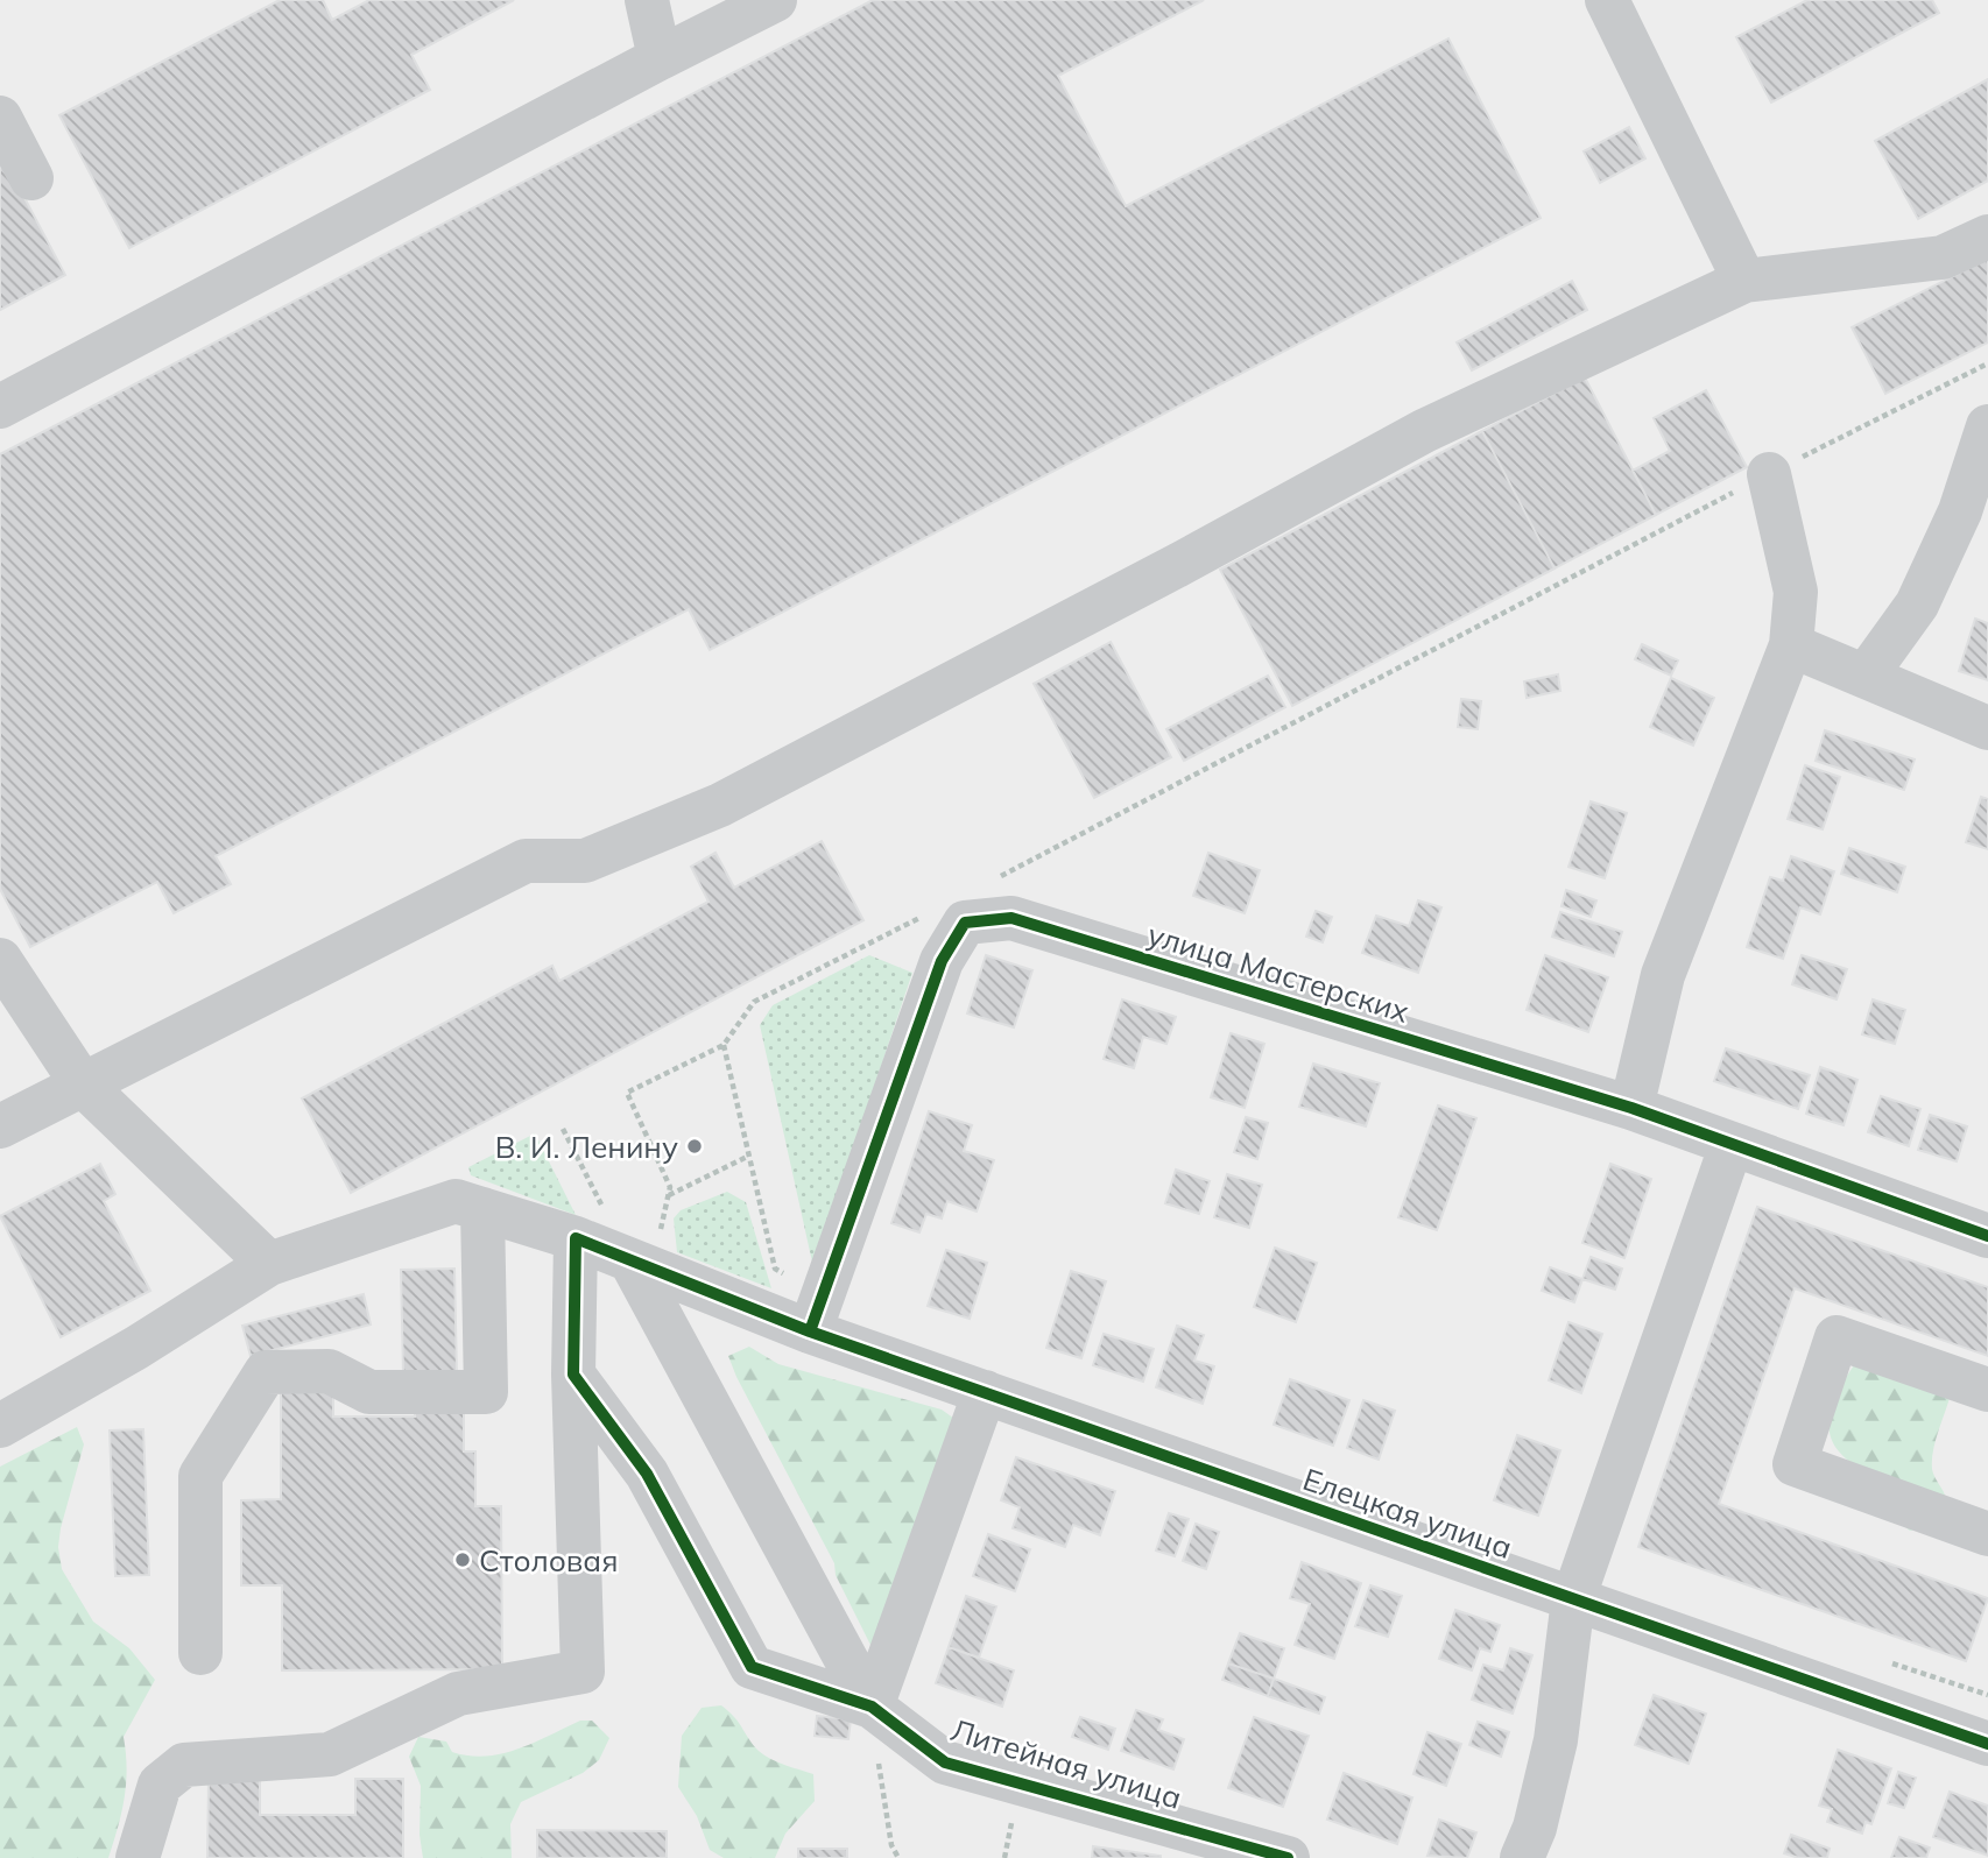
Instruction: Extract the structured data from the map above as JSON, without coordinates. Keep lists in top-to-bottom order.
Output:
{
  "streets": {
    "street": ["улица Мастерских", "Елецкая улица", "Литейная улица"]
  },
  "crossings": [
    ["улица Мастерских", "Елецкая улица"]
  ],
  "places": ["В. И. Ленину", "Столовая"]
}
